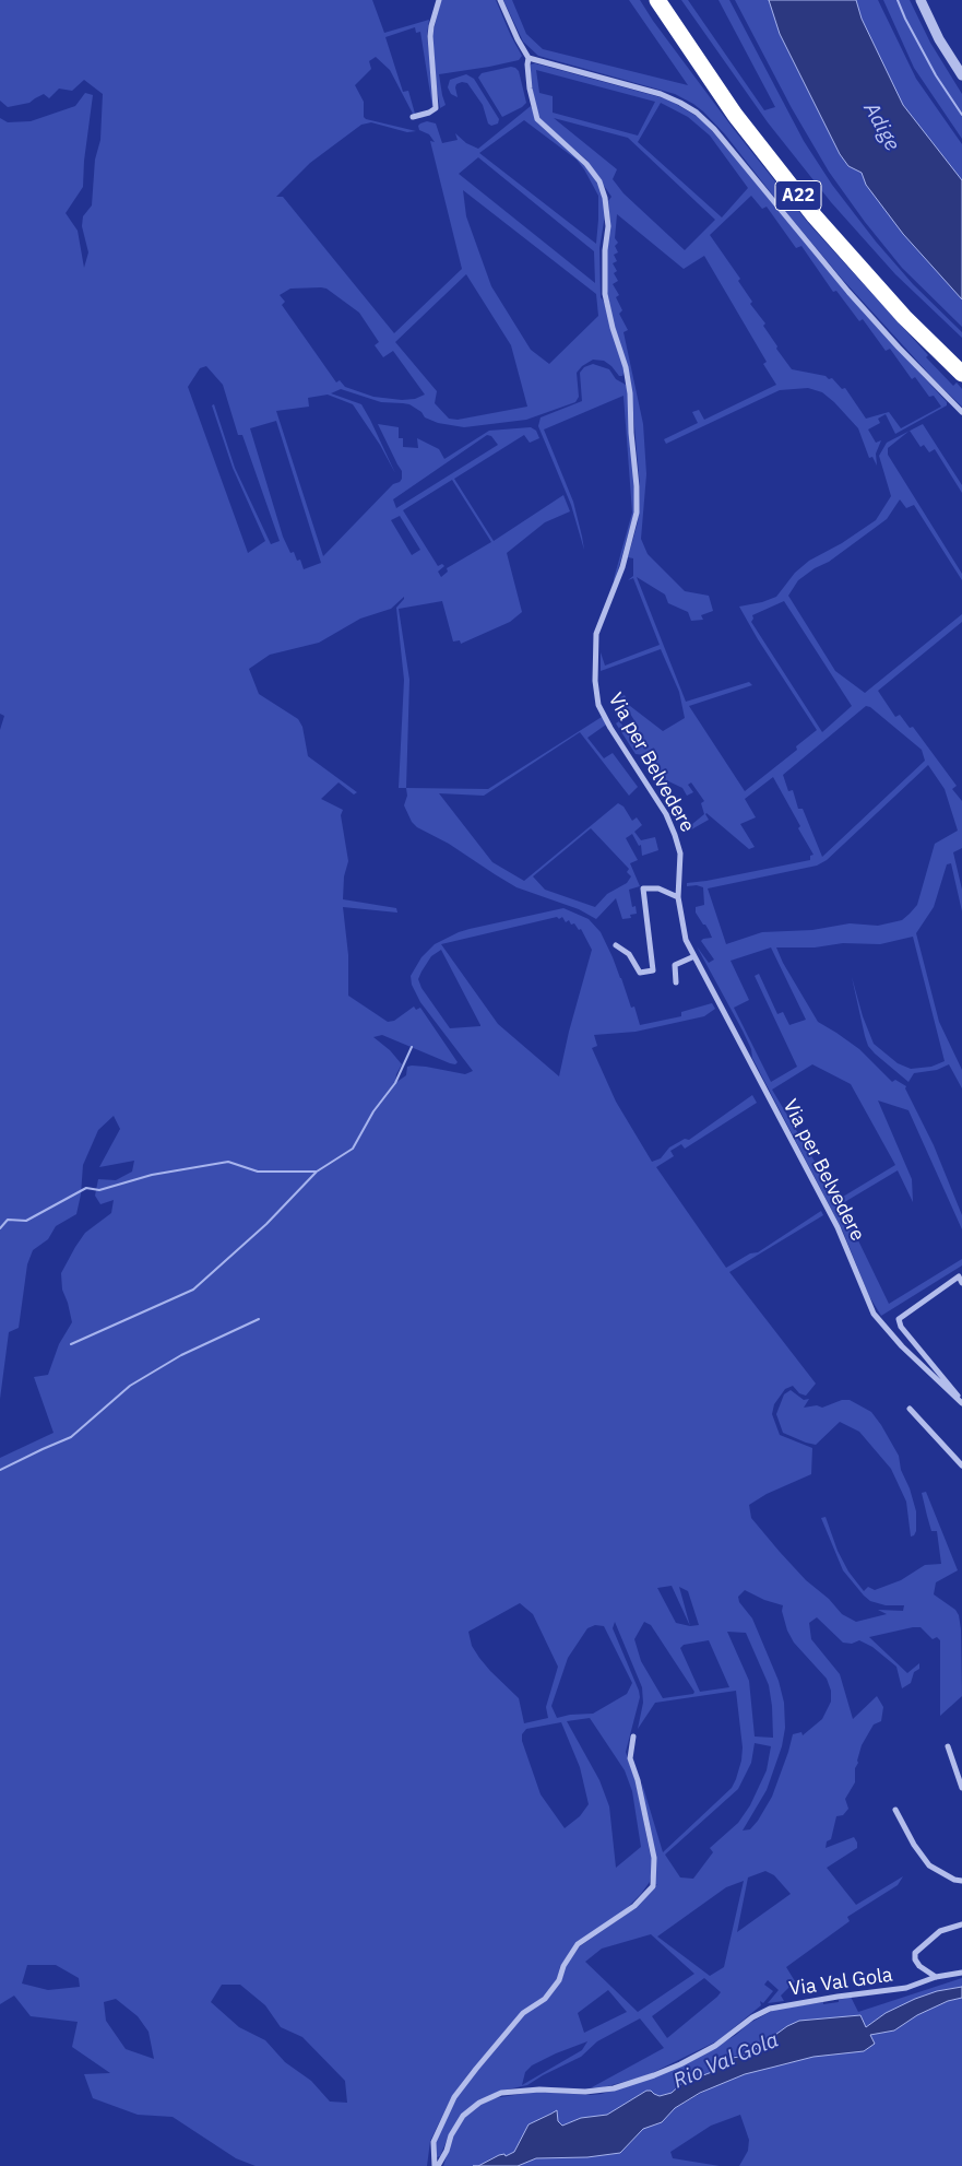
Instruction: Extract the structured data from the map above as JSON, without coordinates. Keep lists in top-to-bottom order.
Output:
{
  "streets": {
    "highway": ["A22"],
    "street": ["Via per Belvedere", "Via Val Gola"]
  },
  "water": ["Adige", "Rio Val Gola"]
}
